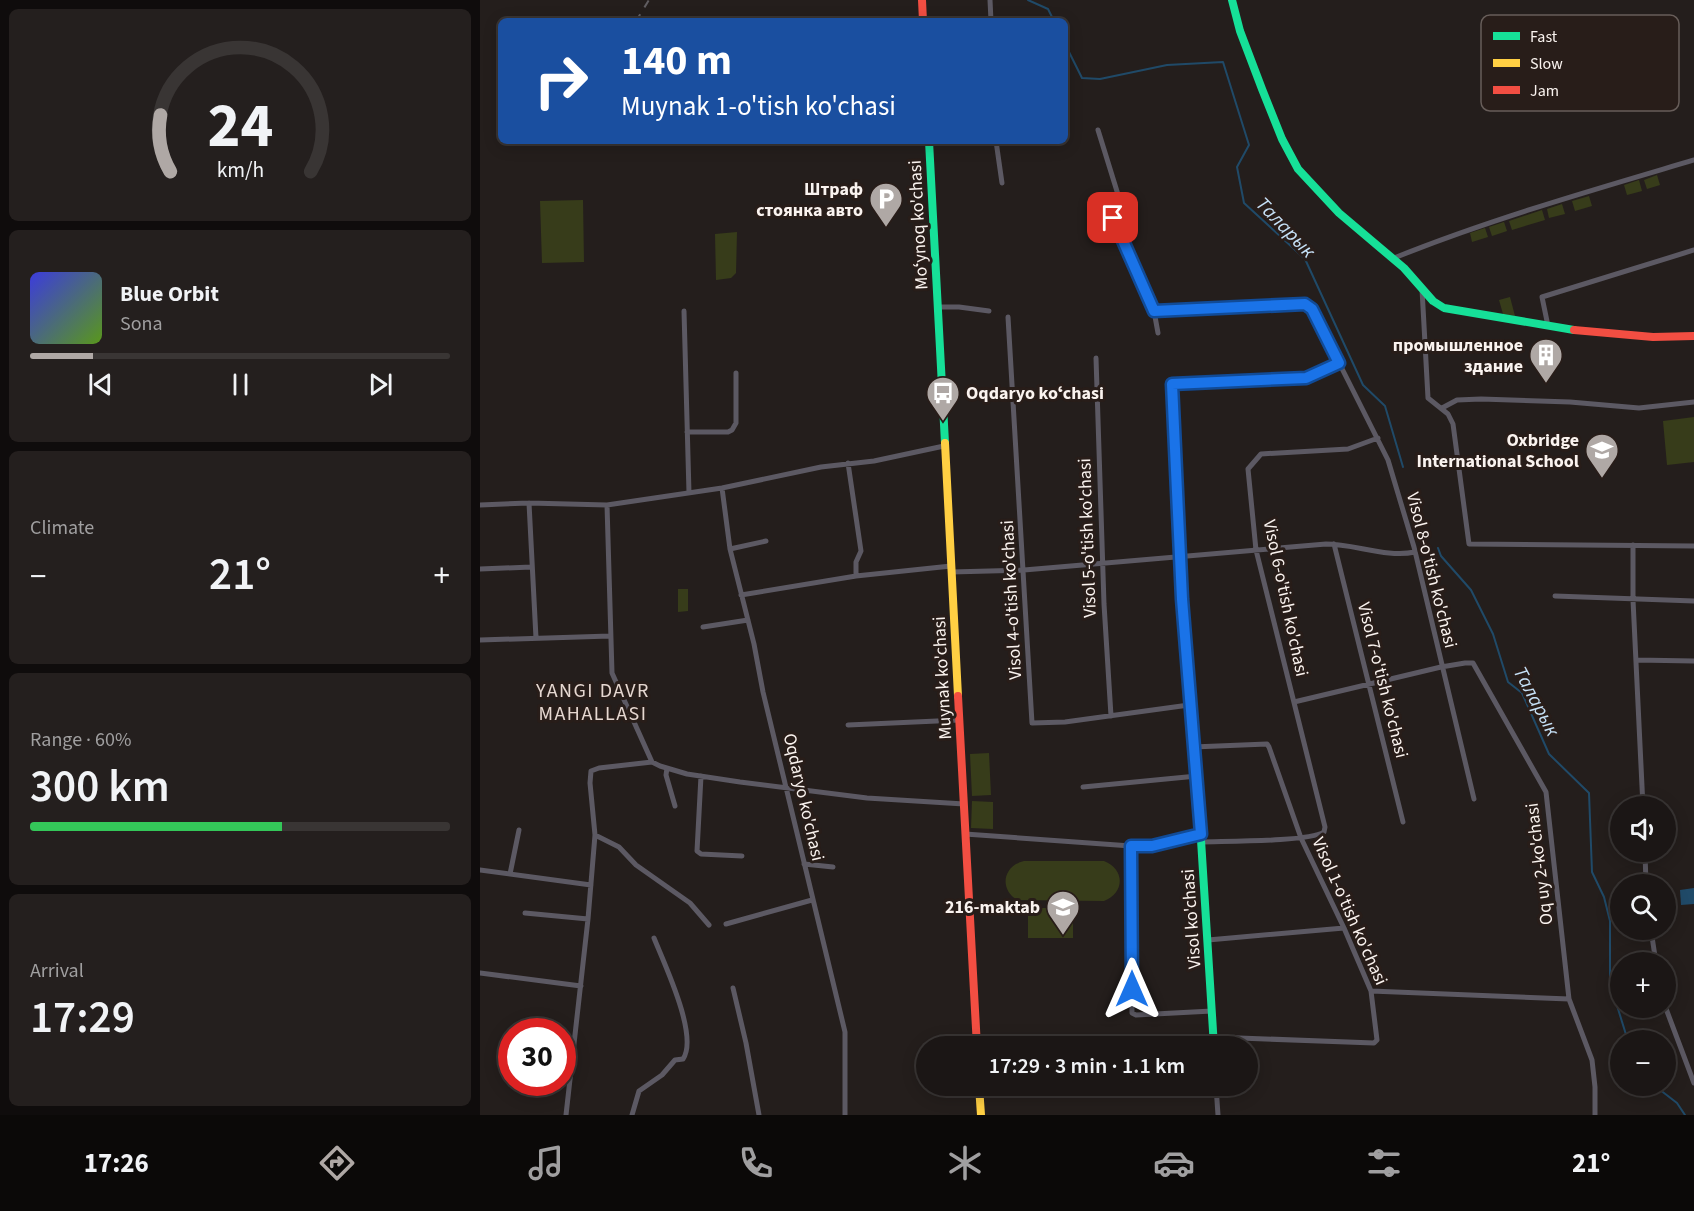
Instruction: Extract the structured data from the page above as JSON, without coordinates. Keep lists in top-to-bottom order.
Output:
{
  "streets": {
    "street": [
      "Moʻynoq ko'chasi",
      "Visol 5-o'tish ko'chasi",
      "Visol 8-o'tish ko'chasi",
      "Visol 6-o'tish ko'chasi",
      "Visol 4-o'tish ko'chasi",
      "Muynak ko'chasi",
      "Visol 7-o'tish ko'chasi",
      "Oqdaryo ko'chasi",
      "Oq uy 2-ko'chasi",
      "Visol 1-o'tish ko'chasi",
      "Visol ko'chasi"
    ]
  },
  "crossings": [
    ["Moʻynoq ko'chasi", "Muynak ko'chasi"],
    ["Visol 5-o'tish ko'chasi", "Visol 4-o'tish ko'chasi"],
    ["Visol 8-o'tish ko'chasi", "Visol 6-o'tish ko'chasi"],
    ["Visol 8-o'tish ko'chasi", "Oq uy 2-ko'chasi"],
    ["Visol 8-o'tish ko'chasi", "Visol ko'chasi"],
    ["Visol 6-o'tish ko'chasi", "Oq uy 2-ko'chasi"],
    ["Visol 6-o'tish ko'chasi", "Visol 1-o'tish ko'chasi"],
    ["Visol 4-o'tish ko'chasi", "Visol ko'chasi"],
    ["Visol 7-o'tish ko'chasi", "Oq uy 2-ko'chasi"],
    ["Visol 1-o'tish ko'chasi", "Visol ko'chasi"]
  ],
  "districts": ["YANGI DAVR MAHALLASI"],
  "water": ["Таларык"],
  "places": {
    "parking": ["Штраф стоянка авто"],
    "building": ["промышленное здание"],
    "bus stop": ["Oqdaryo koʻchasi"],
    "school or university": ["Oxbridge International School", "216-maktab"]
  },
  "legend": ["Fast", "Slow", "Jam"],
  "page": {
    "turn": ["140 m", "Muynak 1-o'tish ko'chasi"],
    "song": ["Blue Orbit", "Sona"],
    "tile": [
      "Climate",
      ["Range · 60%", "300 km"],
      ["Arrival", "17:29"]
    ],
    "heat": ["−", "21°", "+"],
    "map_buttons": ["+", "−"],
    "limit": "30",
    "trip": "17:29 · 3 min · 1.1 km",
    "tabs": ["17:26", "21°"],
    "gauge": ["24", "km/h"]
  }
}
